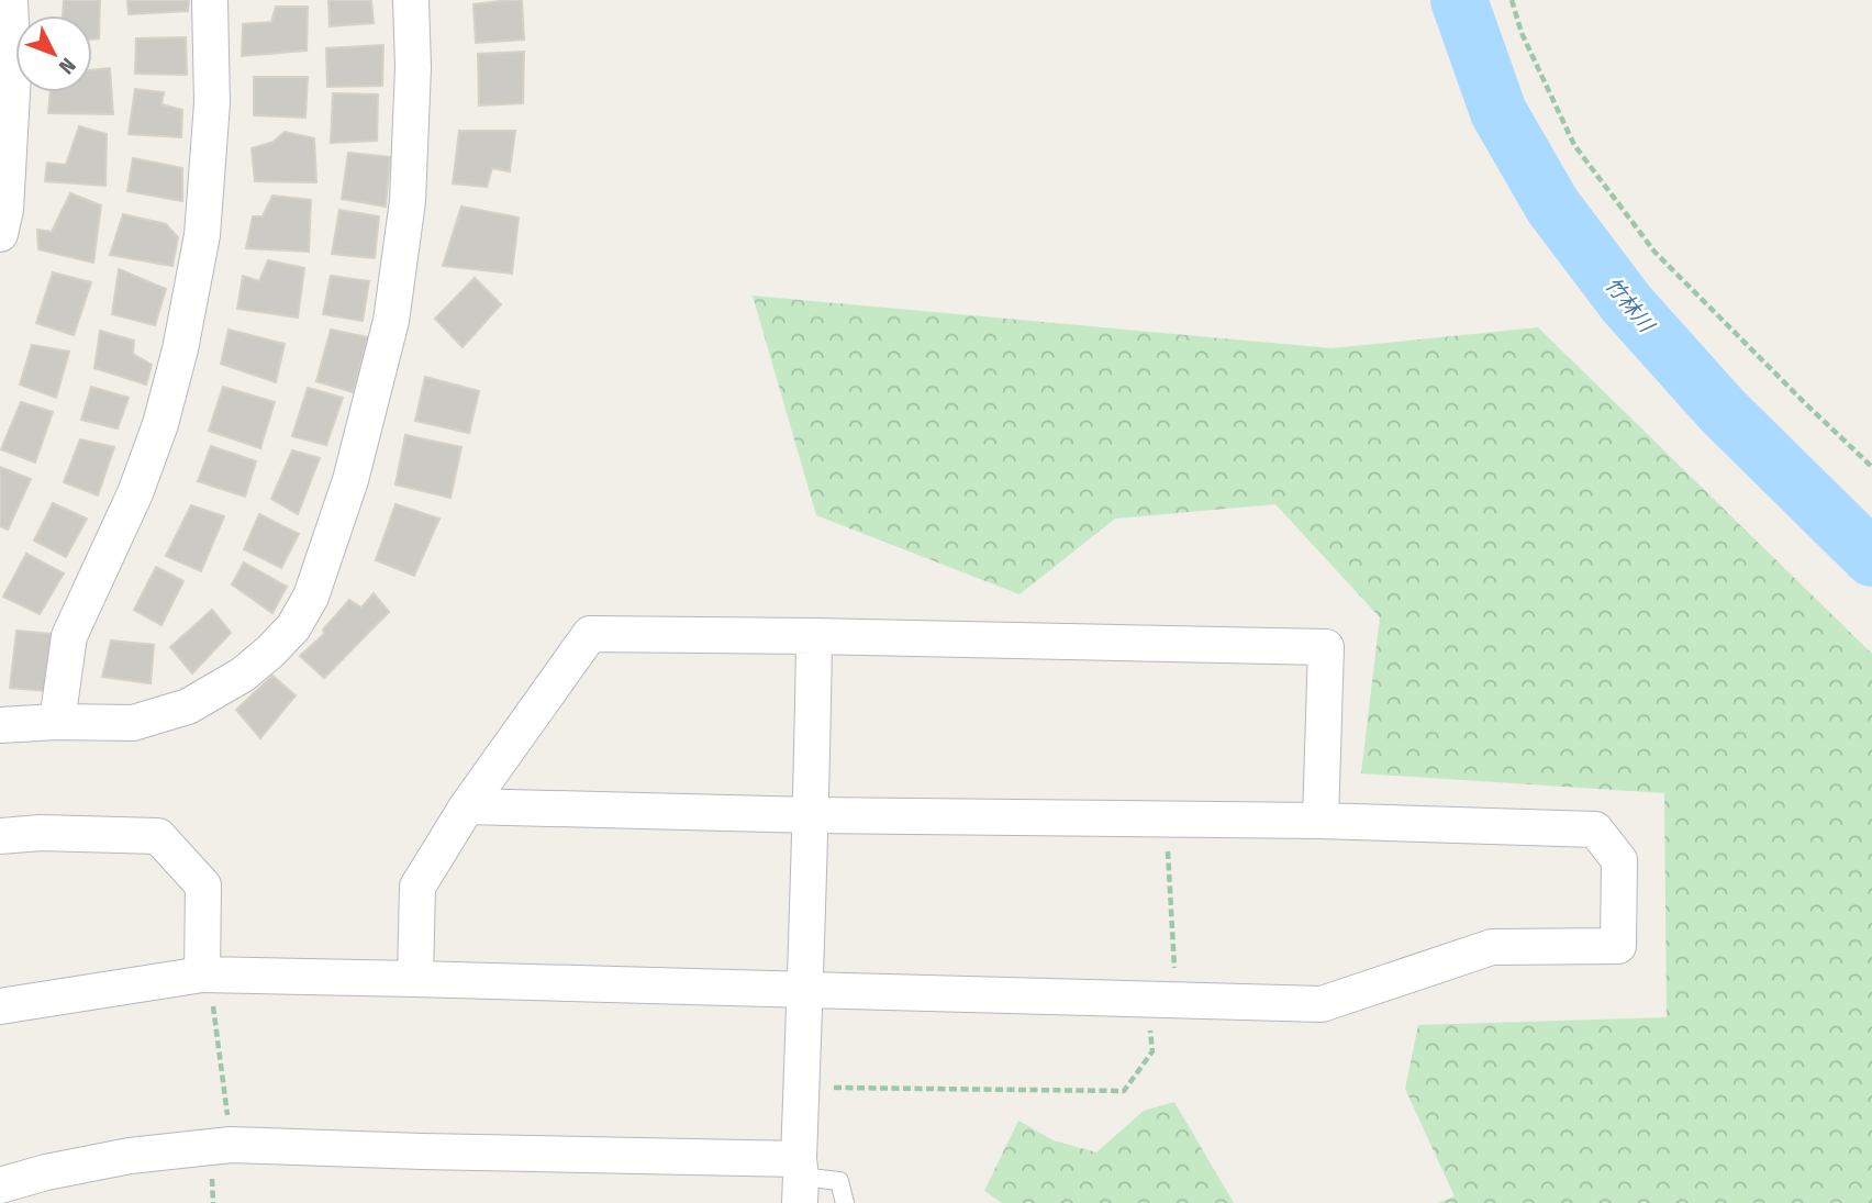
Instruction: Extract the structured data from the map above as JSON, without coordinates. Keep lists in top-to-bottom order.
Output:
{
  "water": ["竹林川"],
  "north": "bottom right"
}
